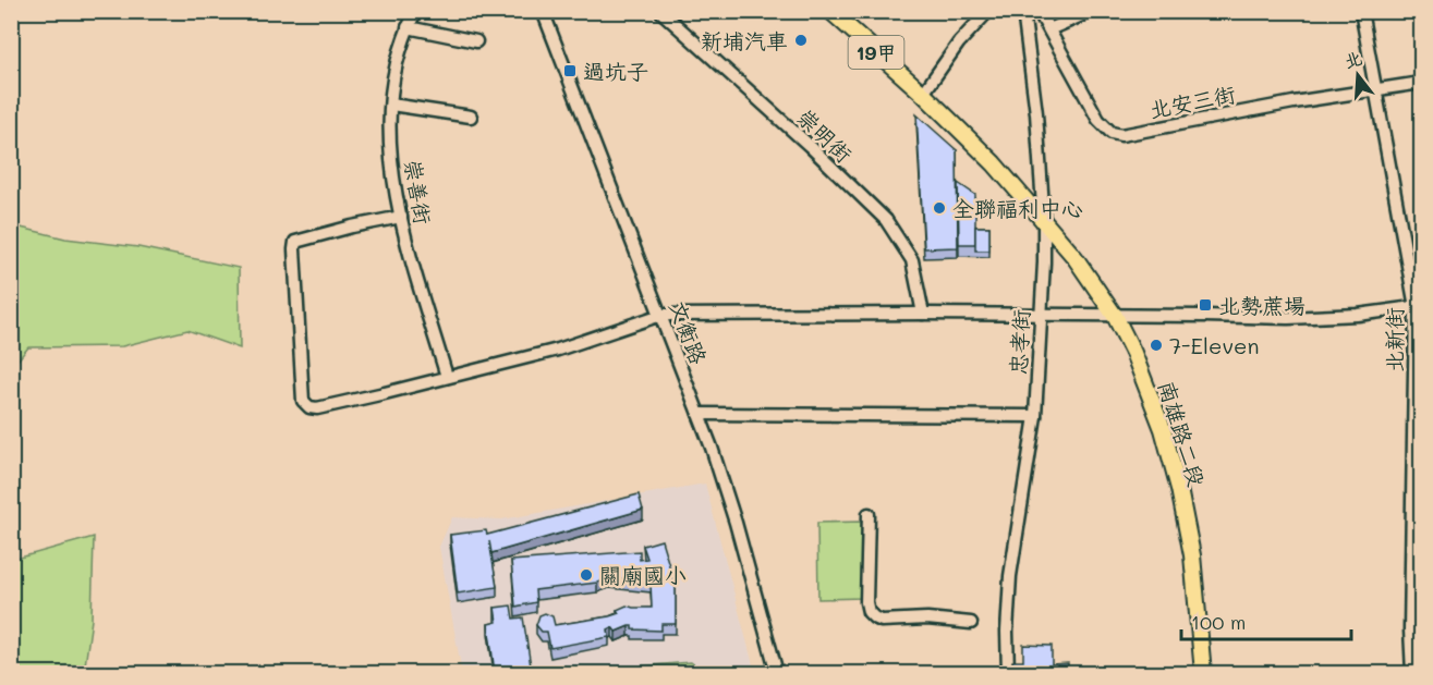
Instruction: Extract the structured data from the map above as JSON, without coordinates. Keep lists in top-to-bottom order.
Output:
{
  "streets": {
    "main road": ["19甲", "南雄路二段"],
    "street": [
      "北安三街",
      "崇明街",
      "崇善街",
      "文衡路",
      "北新街",
      "忠孝街"
    ]
  },
  "crossings": [
    ["北安三街", "北新街"],
    ["忠孝街", "南雄路二段"]
  ],
  "places": {
    "other": [
      "新埔汽車",
      "全聯福利中心",
      "7-Eleven",
      "關廟國小"
    ],
    "transit": ["過坑子", "北勢蔗場"]
  },
  "scale_bar": "100 m",
  "north": "top"
}
